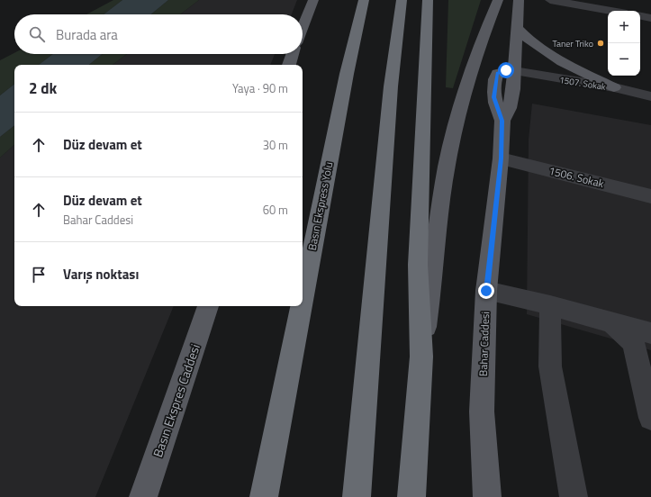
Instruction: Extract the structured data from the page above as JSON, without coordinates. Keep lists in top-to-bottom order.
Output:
{
  "streets": {
    "highway": ["Basın Ekspress Yolu"],
    "main road": ["Bahar Caddesi", "Basın Ekspres Caddesi"],
    "street": ["1507. Sokak", "1506. Sokak"]
  },
  "crossings": [
    ["1507. Sokak", "Bahar Caddesi"],
    ["1506. Sokak", "Bahar Caddesi"]
  ],
  "places": ["Taner Triko"],
  "page": {
    "map_buttons": ["+", "−"],
    "search": "Burada ara",
    "heading": ["2 dk", "Yaya · 90 m"],
    "list": [
      ["Düz devam et", "30 m"],
      ["Düz devam et", "Bahar Caddesi", "60 m"],
      "Varış noktası"
    ]
  }
}
